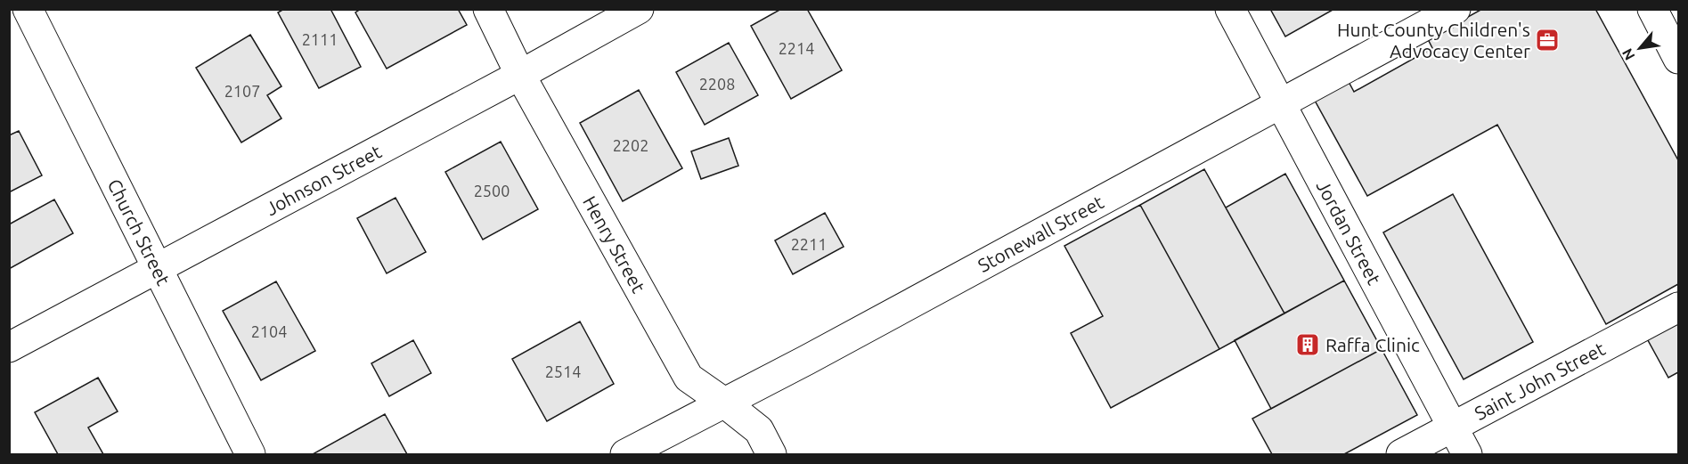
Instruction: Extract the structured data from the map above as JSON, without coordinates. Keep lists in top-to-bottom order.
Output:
{
  "streets": {
    "street": [
      "Johnson Street",
      "Jordan Street",
      "Church Street",
      "Stonewall Street",
      "Henry Street",
      "Saint John Street"
    ]
  },
  "crossings": [
    ["Johnson Street", "Church Street"],
    ["Johnson Street", "Henry Street"],
    ["Jordan Street", "Stonewall Street"],
    ["Jordan Street", "Saint John Street"],
    ["Stonewall Street", "Henry Street"]
  ],
  "places": {
    "office": ["Hunt County Children's Advocacy Center"],
    "building": ["Raffa Clinic"]
  },
  "house_numbers": [
    "2111",
    "2214",
    "2208",
    "2107",
    "2202",
    "2500",
    "2211",
    "2104",
    "2514"
  ],
  "north": "bottom left"
}
